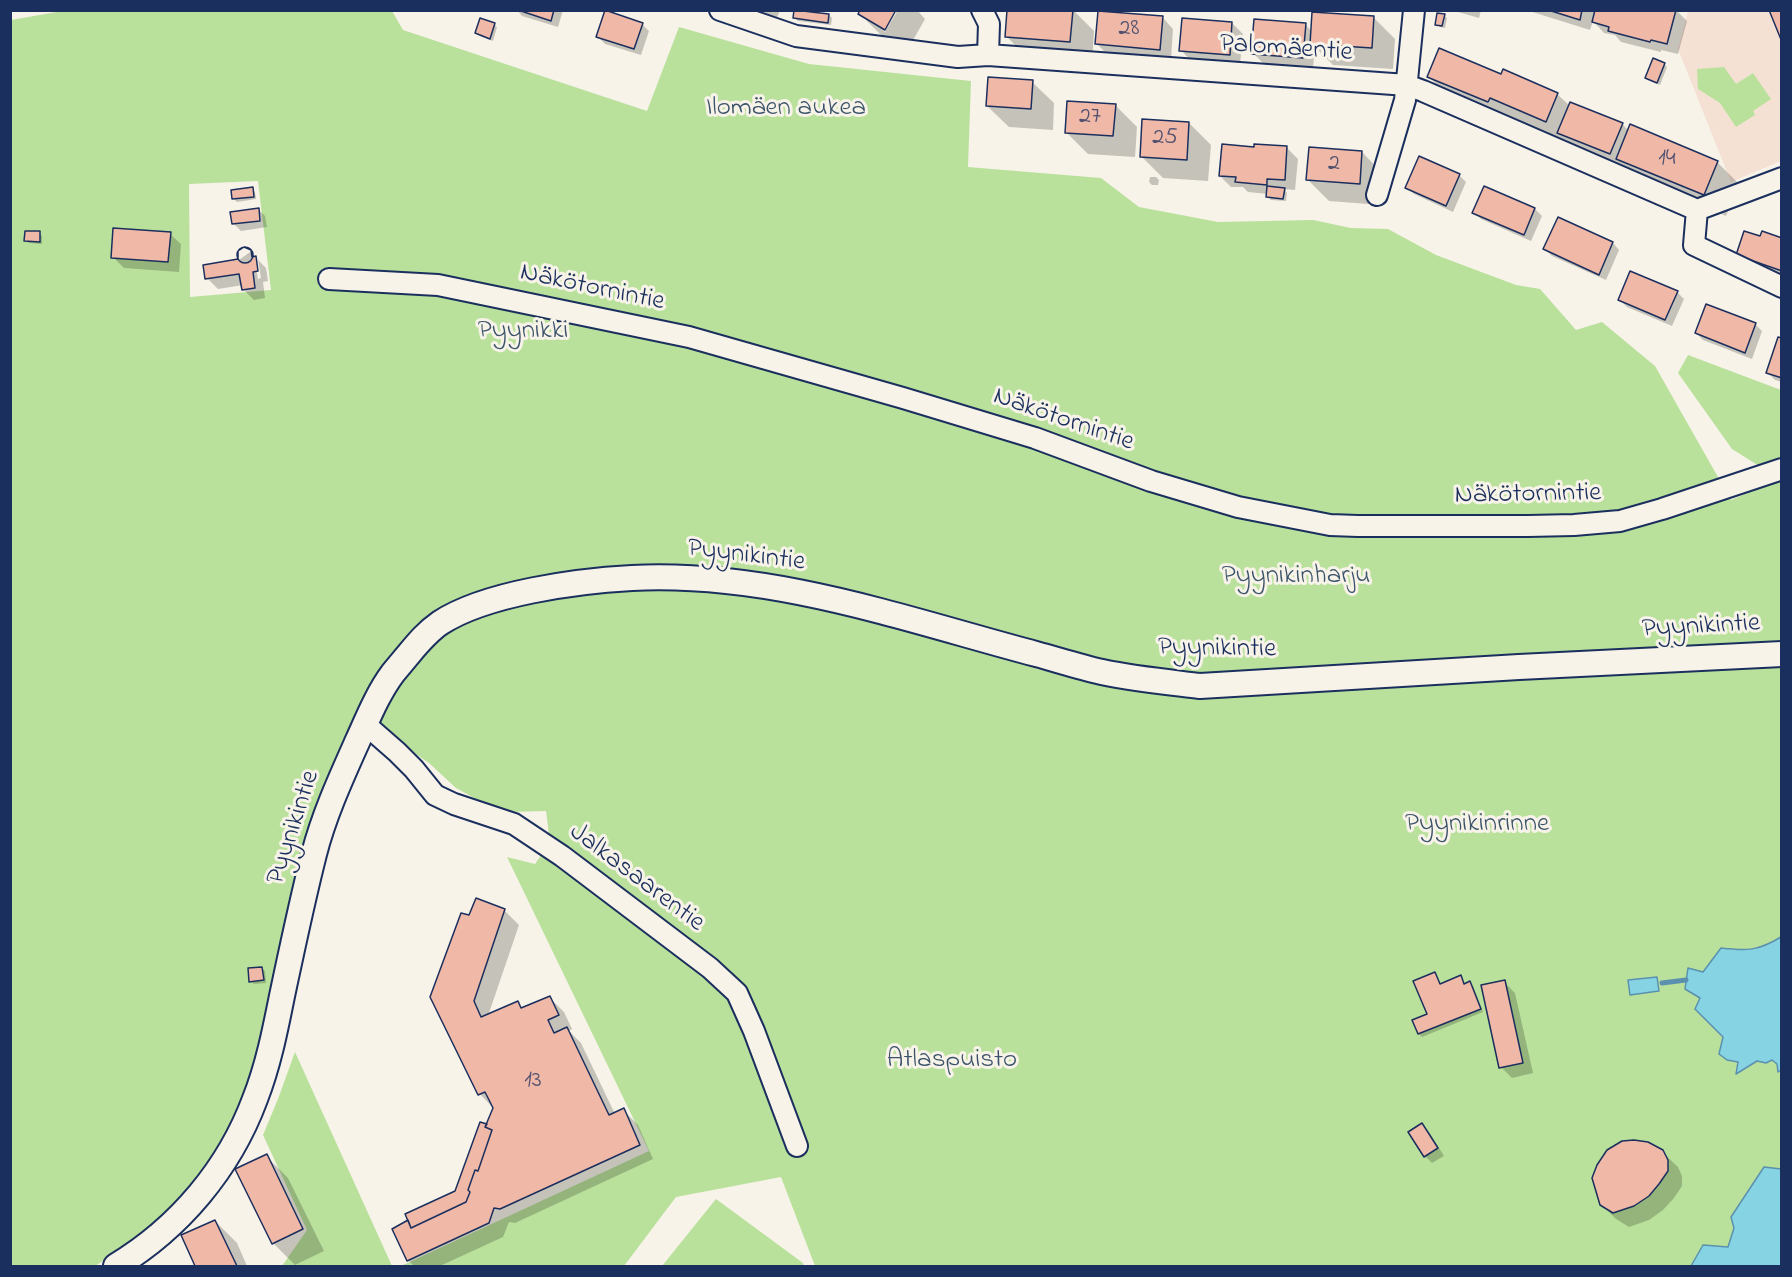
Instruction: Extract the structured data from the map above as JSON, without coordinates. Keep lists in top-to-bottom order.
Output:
{
  "streets": {
    "street": [
      "Palomäentie",
      "Näkötornintie",
      "Pyynikintie",
      "Jalkasaarentie"
    ]
  },
  "crossings": [
    ["Pyynikintie", "Jalkasaarentie"]
  ],
  "parks": [
    "Ilomäen aukea",
    "Pyynikki",
    "Pyynikinharju",
    "Pyynikinrinne",
    "Atlaspuisto"
  ],
  "house_numbers": [
    "28",
    "27",
    "25",
    "14",
    "2",
    "13"
  ]
}
